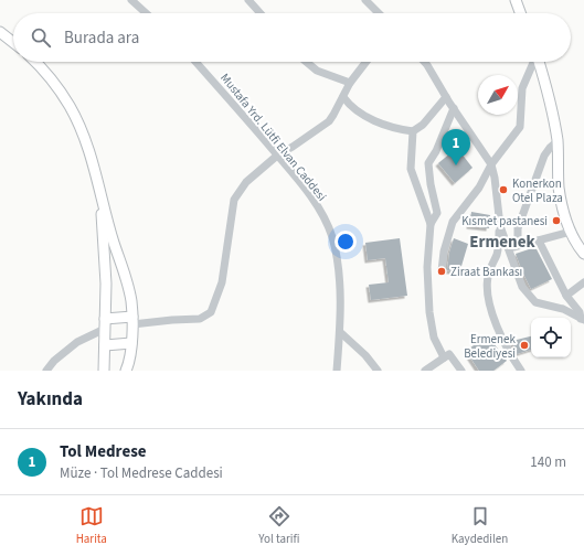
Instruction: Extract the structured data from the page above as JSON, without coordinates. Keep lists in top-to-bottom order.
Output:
{
  "streets": {
    "street": ["Mustafa Yrd. Lütfi Elvan Caddesi"]
  },
  "districts": ["Ermenek"],
  "places": [
    "Konerkon Otel Plaza",
    "Kısmet pastanesi",
    "Ziraat Bankası",
    "Ermenek Belediyesi"
  ],
  "north": "top right",
  "page": {
    "search": "Burada ara",
    "pins": "1",
    "heading": "Yakında",
    "list": [
      {
        "mark": "1",
        "name": "Tol Medrese",
        "note": "Müze · Tol Medrese Caddesi",
        "value": "140 m"
      }
    ],
    "nav": ["Harita", "Yol tarifi", "Kaydedilen"]
  }
}
